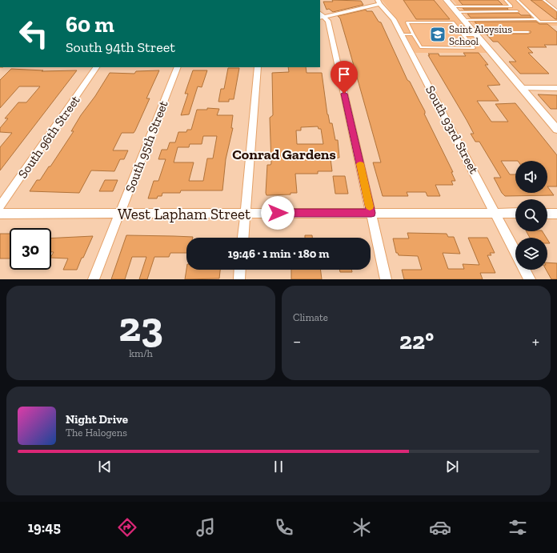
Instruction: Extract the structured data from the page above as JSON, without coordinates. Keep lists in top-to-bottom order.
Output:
{
  "streets": {
    "street": [
      "South 93rd Street",
      "South 96th Street",
      "South 95th Street",
      "West Lapham Street"
    ]
  },
  "crossings": [
    ["South 93rd Street", "West Lapham Street"],
    ["South 95th Street", "West Lapham Street"]
  ],
  "districts": ["Conrad Gardens"],
  "places": {
    "school or university": ["Saint Aloysius School"]
  },
  "page": {
    "turn": ["60 m", "South 94th Street"],
    "limit": "30",
    "trip": "19:46 · 1 min · 180 m",
    "tile": [
      ["23", "km/h"],
      "Climate"
    ],
    "heat": ["−", "22°", "+"],
    "song": ["Night Drive", "The Halogens"],
    "tabs": "19:45"
  }
}
